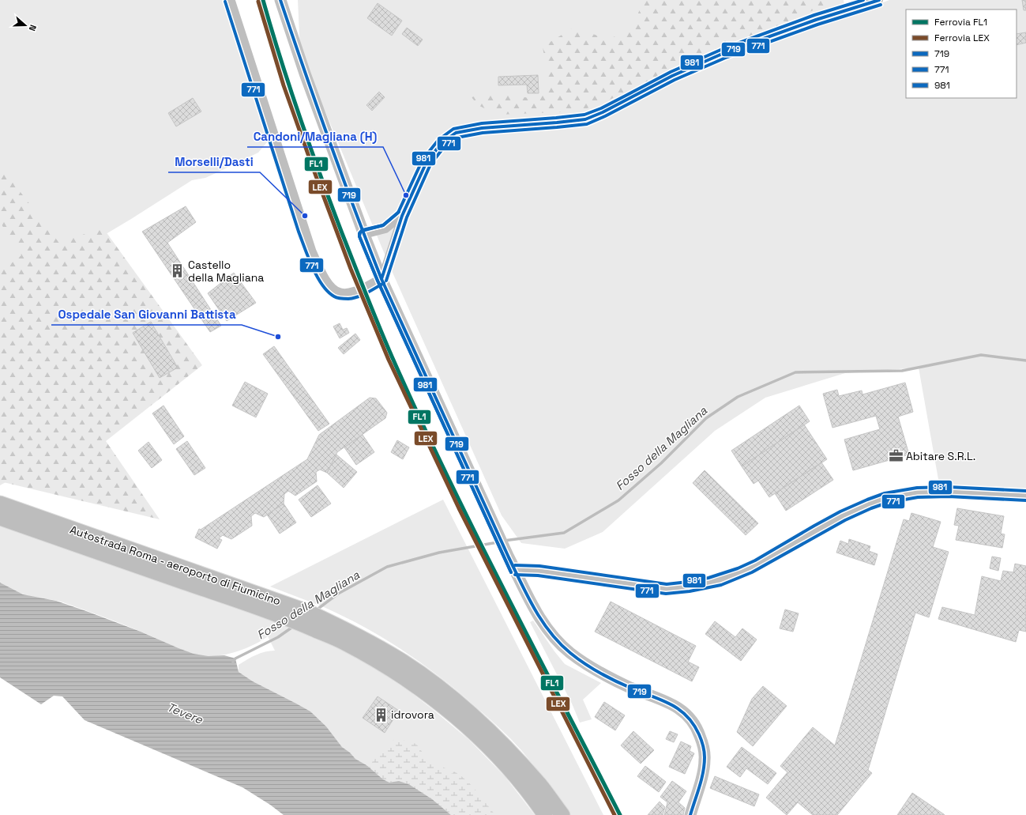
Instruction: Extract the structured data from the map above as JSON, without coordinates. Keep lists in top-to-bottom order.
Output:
{
  "streets": {
    "highway": ["Autostrada Roma - aeroporto di Fiumicino"]
  },
  "water": ["Fosso della Magliana", "Tevere"],
  "places": {
    "other": ["Candoni/Magliana (H)", "Morselli/Dasti", "Ospedale San Giovanni Battista"],
    "building": ["Castello della Magliana", "idrovora"],
    "office": ["Abitare S.R.L."]
  },
  "lines": [
    "rail line FL1",
    "transit line 719",
    "transit line 981",
    "rail line LEX",
    "transit line 771"
  ],
  "legend": [
    "Ferrovia FL1",
    "Ferrovia LEX",
    "719",
    "771",
    "981"
  ],
  "north": "right"
}
